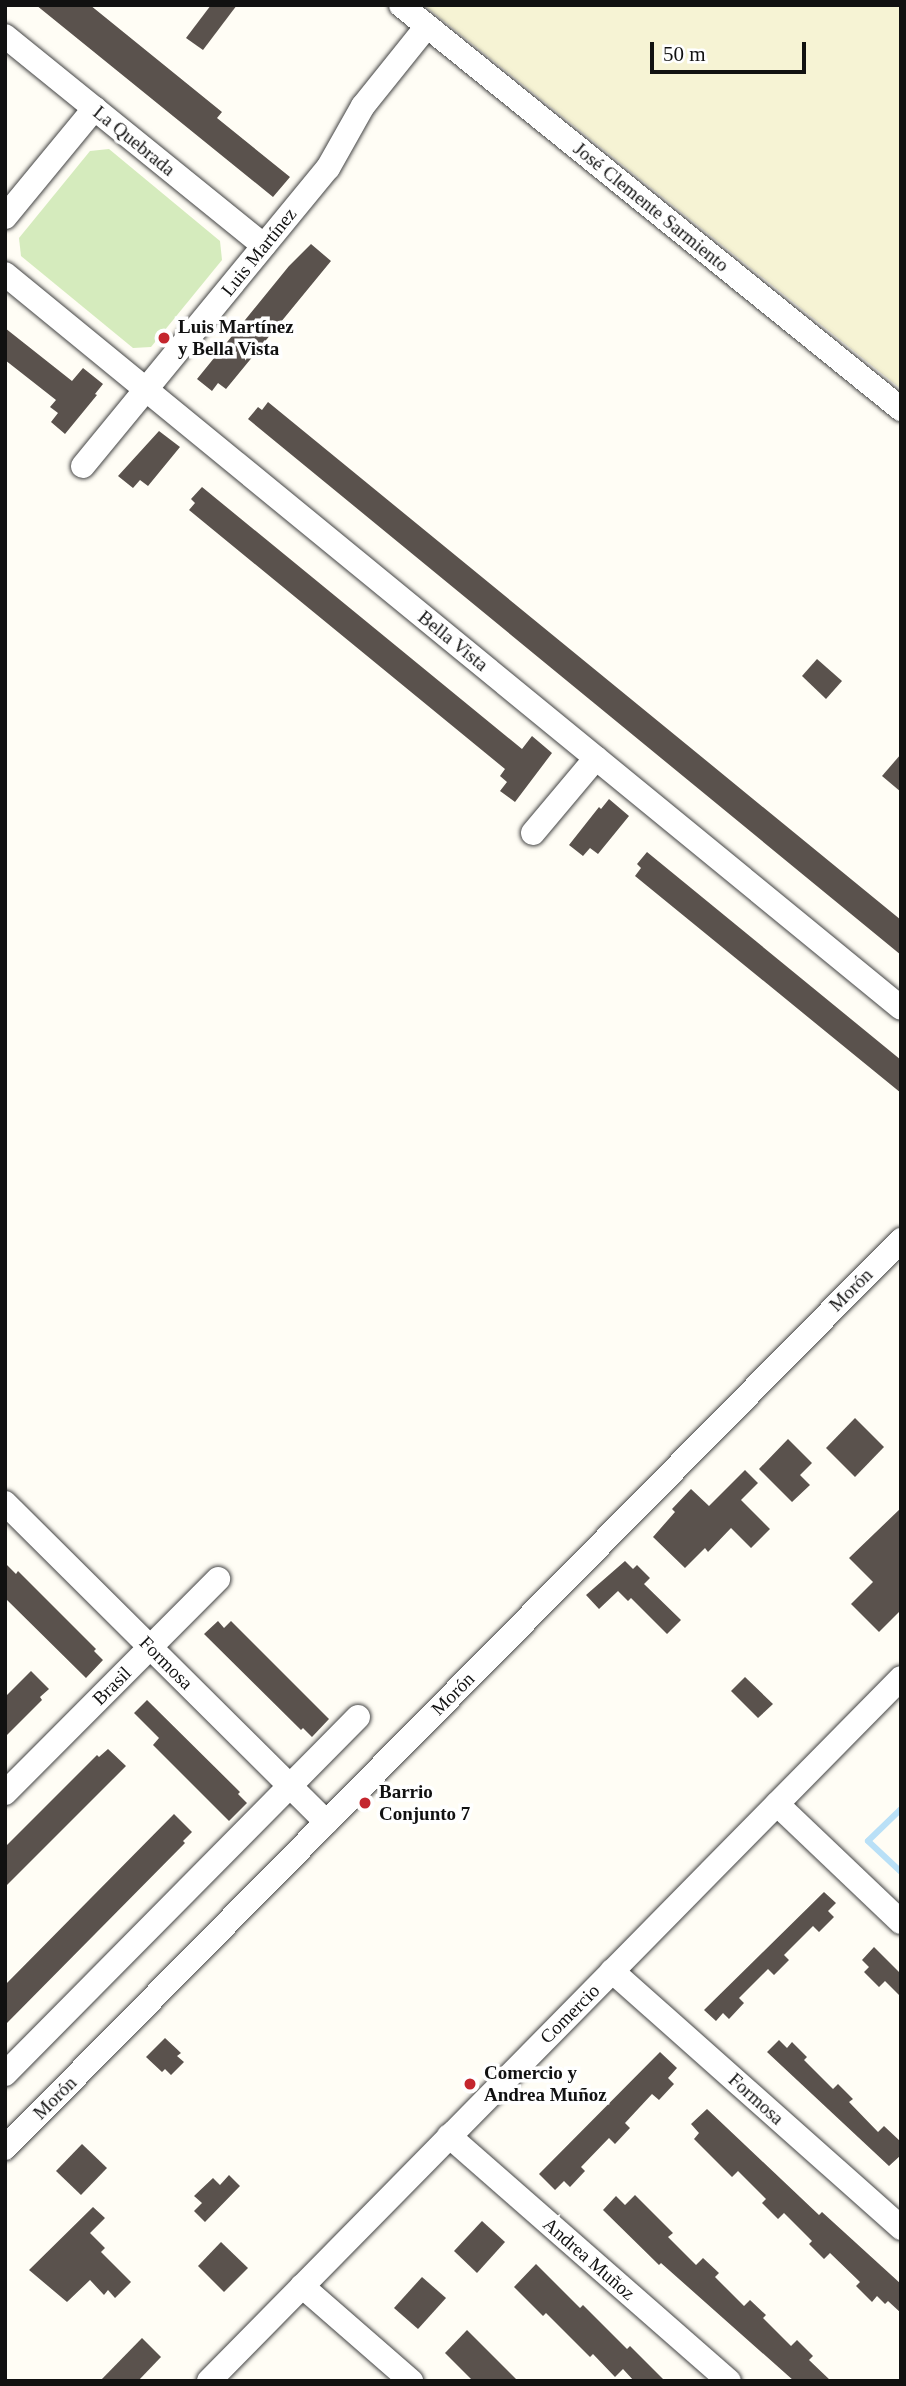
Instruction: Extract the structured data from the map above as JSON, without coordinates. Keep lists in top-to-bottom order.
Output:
{
  "streets": {
    "street": [
      "La Quebrada",
      "José Clemente Sarmiento",
      "Luis Martínez",
      "Bella Vista",
      "Morón",
      "Formosa",
      "Brasil",
      "Comercio",
      "Andrea Muñoz"
    ]
  },
  "crossings": [
    ["La Quebrada", "Luis Martínez"],
    ["José Clemente Sarmiento", "Luis Martínez"],
    ["Luis Martínez", "Bella Vista"],
    ["Morón", "Formosa"],
    ["Formosa", "Brasil"],
    ["Formosa", "Comercio"],
    ["Comercio", "Andrea Muñoz"]
  ],
  "places": ["Luis Martínez y Bella Vista", "Barrio Conjunto 7", "Comercio y Andrea Muñoz"],
  "scale_bar": "50 m"
}
